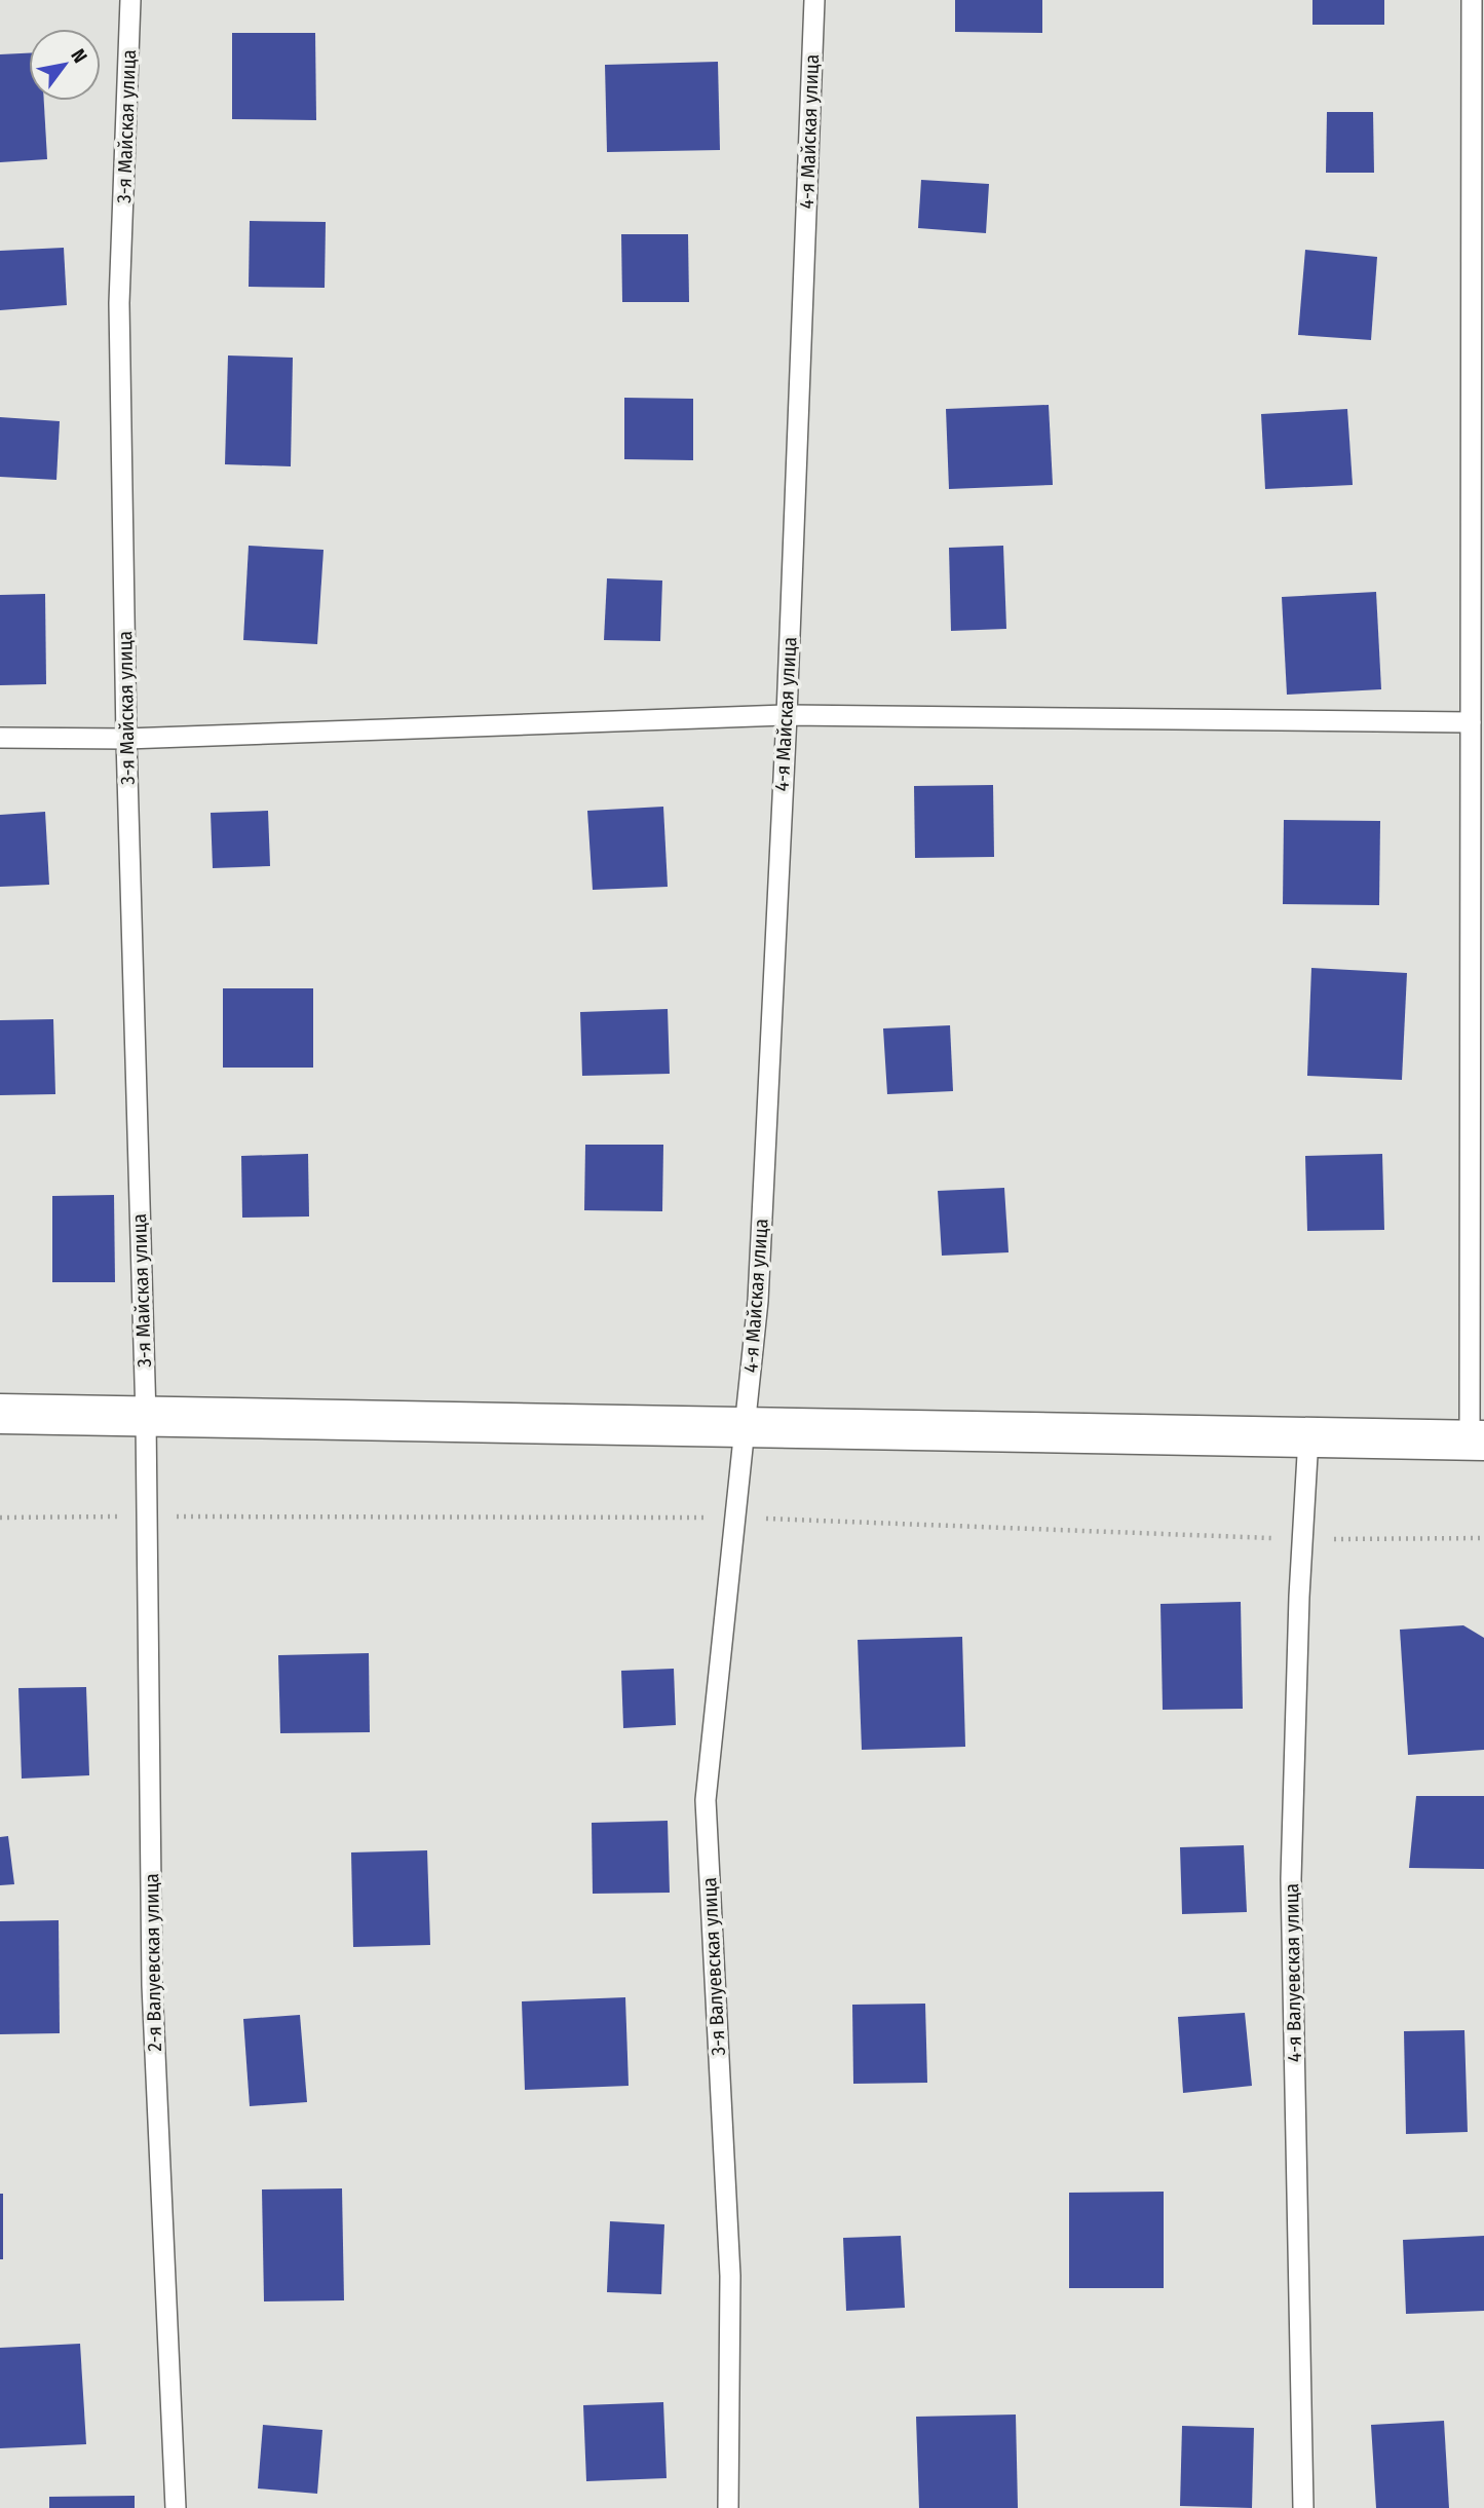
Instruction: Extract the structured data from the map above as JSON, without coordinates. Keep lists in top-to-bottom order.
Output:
{
  "streets": {
    "lane": [
      "3-я Майская улица",
      "4-я Майская улица",
      "2-я Валуевская улица",
      "3-я Валуевская улица",
      "4-я Валуевская улица"
    ]
  },
  "crossings": [
    ["3-я Майская улица", "2-я Валуевская улица"],
    ["4-я Майская улица", "3-я Валуевская улица"]
  ],
  "north": "top right"
}
